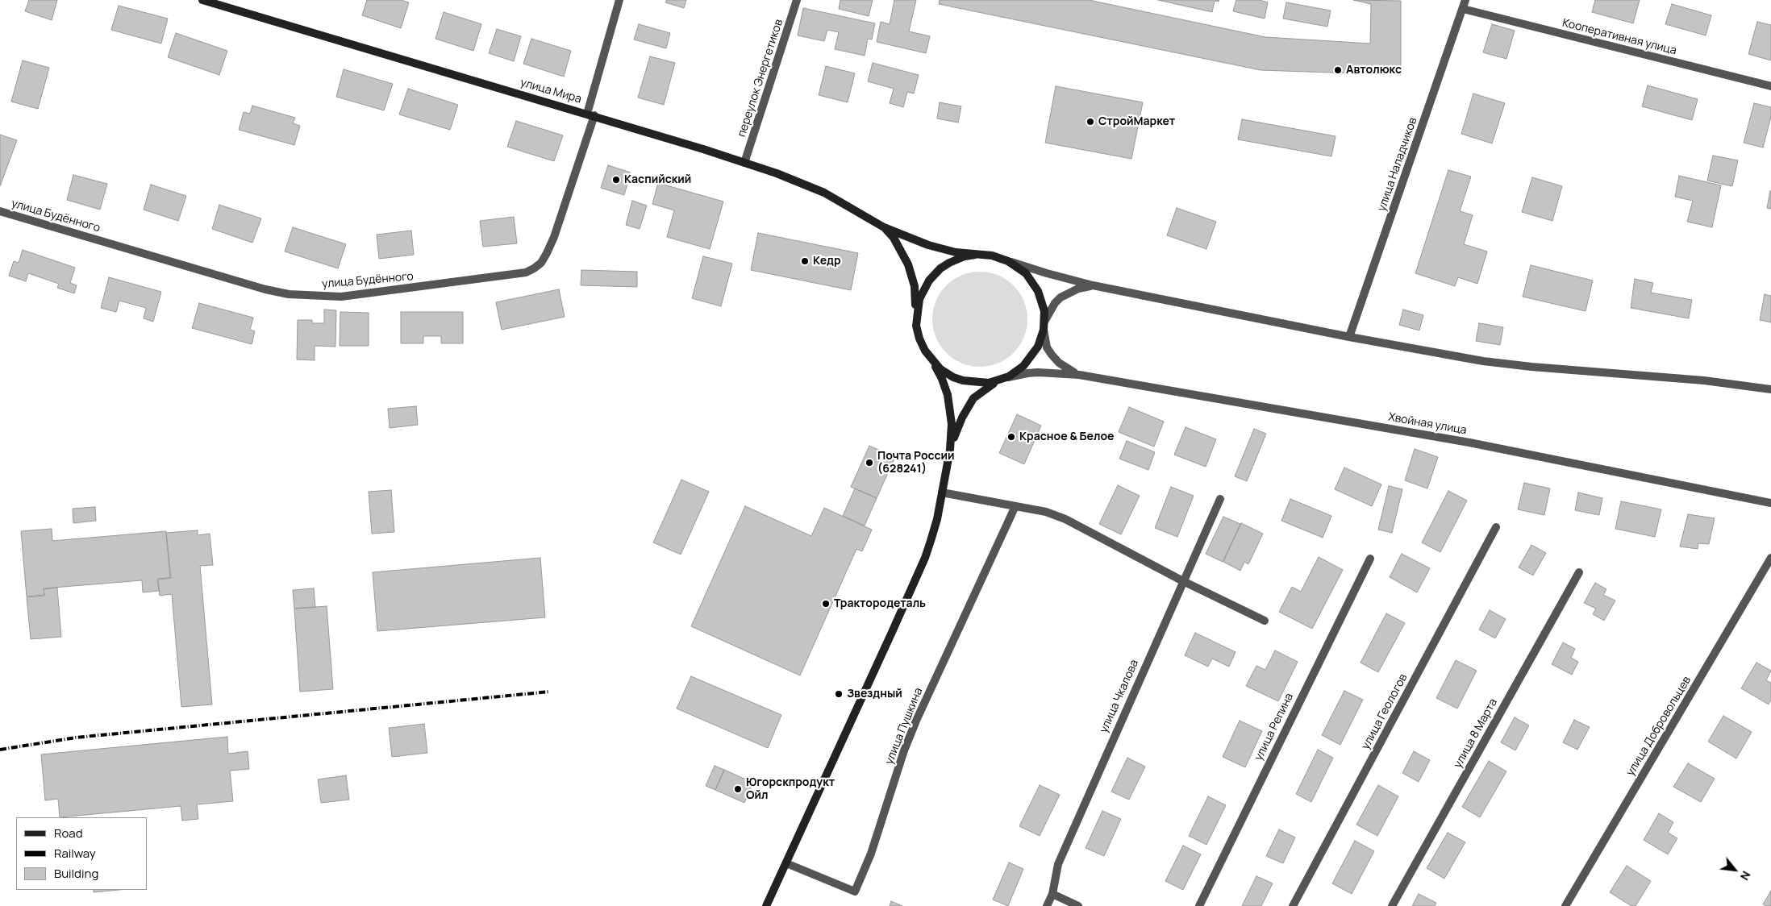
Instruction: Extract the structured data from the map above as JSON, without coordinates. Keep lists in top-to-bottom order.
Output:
{
  "streets": {
    "main road": ["улица Мира"],
    "street": [
      "Кооперативная улица",
      "переулок Энергетиков",
      "улица Наладчиков",
      "улица Будённого",
      "Хвойная улица",
      "улица Чкалова",
      "улица Геологов",
      "улица Пушкина",
      "улица Добровольцев",
      "улица Репина",
      "улица 8 Марта"
    ]
  },
  "crossings": [
    ["Кооперативная улица", "улица Наладчиков"],
    ["переулок Энергетиков", "улица Мира"],
    ["улица Мира", "улица Будённого"]
  ],
  "places": [
    "Автолюкс",
    "СтройМаркет",
    "Каспийский",
    "Кедр",
    "Красное & Белое",
    "Почта России (628241)",
    "Трактородеталь",
    "Звездный",
    "Югорскпродукт Ойл"
  ],
  "legend": ["Road", "Railway", "Building"],
  "north": "bottom right"
}
